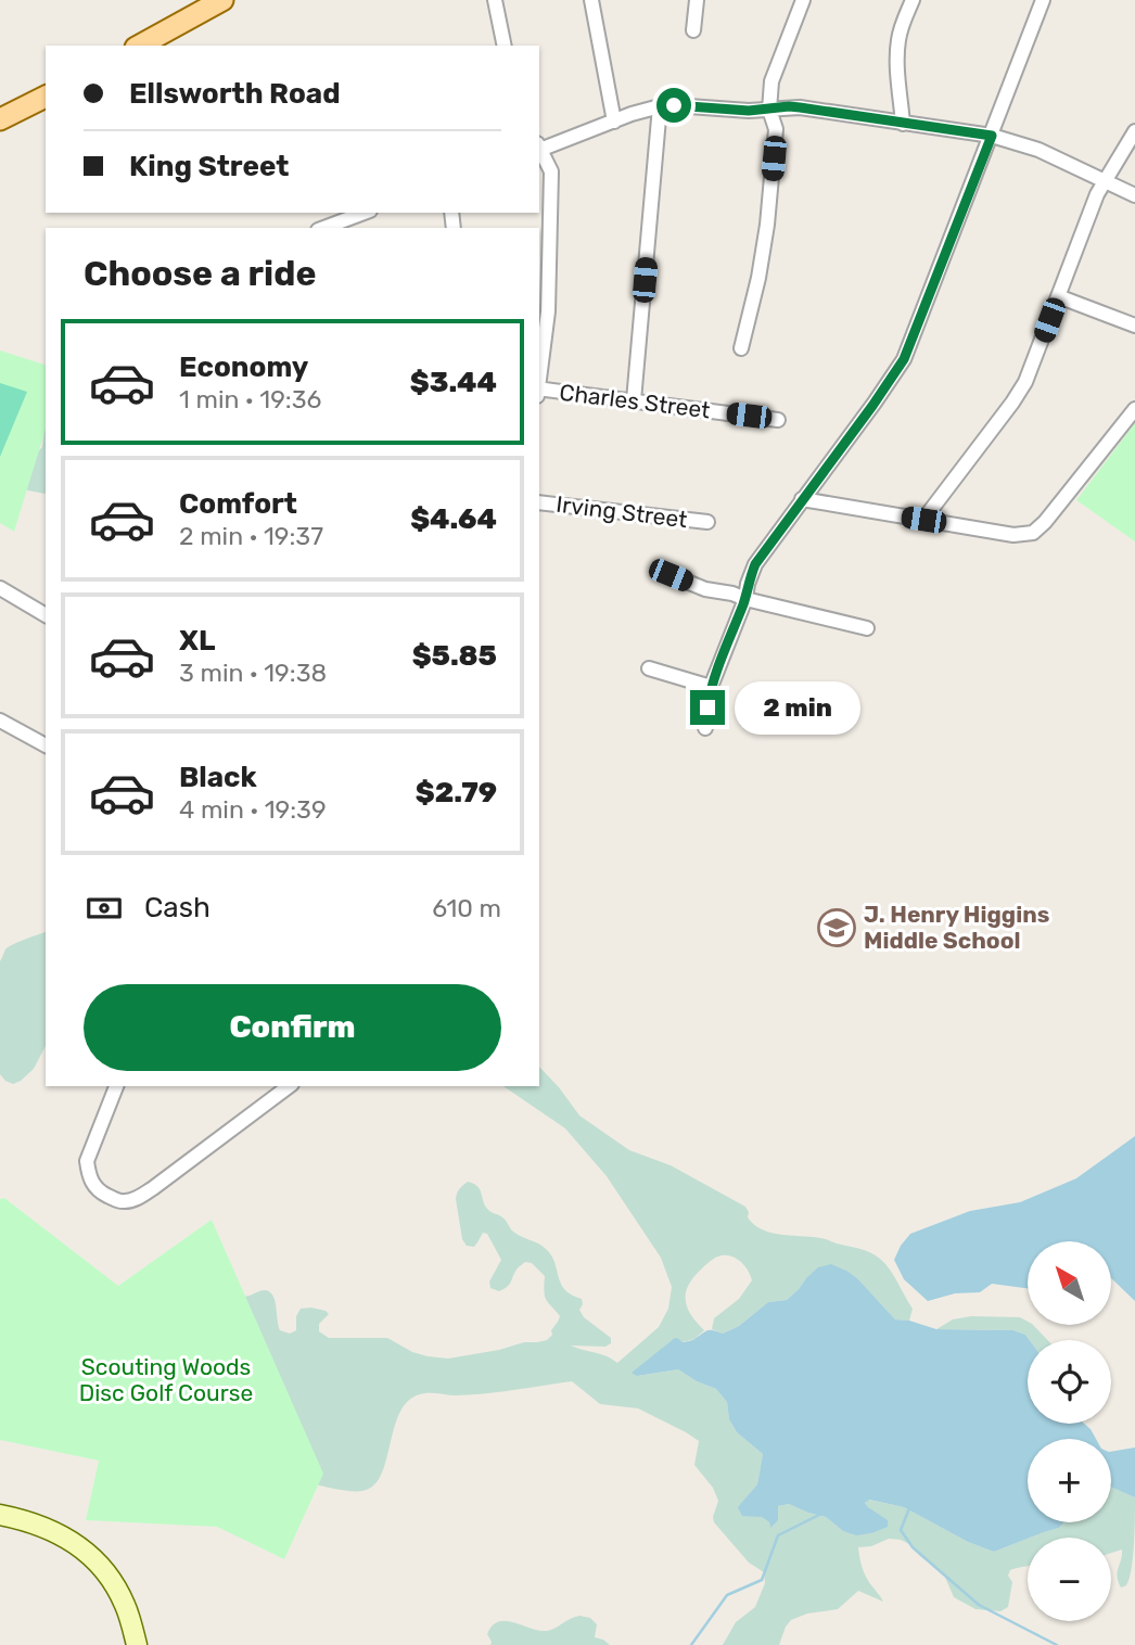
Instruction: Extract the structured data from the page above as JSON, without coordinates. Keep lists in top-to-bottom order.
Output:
{
  "streets": {
    "street": ["Charles Street", "Irving Street"]
  },
  "parks": ["Scouting Woods Disc Golf Course"],
  "places": {
    "school or university": ["J. Henry Higgins Middle School"]
  },
  "north": "top left",
  "page": {
    "banner": ["Ellsworth Road", "King Street"],
    "heading": "Choose a ride",
    "list": [
      {
        "name": "Economy",
        "note": "1 min · 19:36",
        "value": "$3.44"
      },
      {
        "name": "Comfort",
        "note": "2 min · 19:37",
        "value": "$4.64"
      },
      {
        "name": "XL",
        "note": "3 min · 19:38",
        "value": "$5.85"
      },
      {
        "name": "Black",
        "note": "4 min · 19:39",
        "value": "$2.79"
      }
    ],
    "bubble": "2 min",
    "pay": ["Cash", "610 m"],
    "buttons": "Confirm",
    "map_buttons": ["+", "−"]
  }
}
